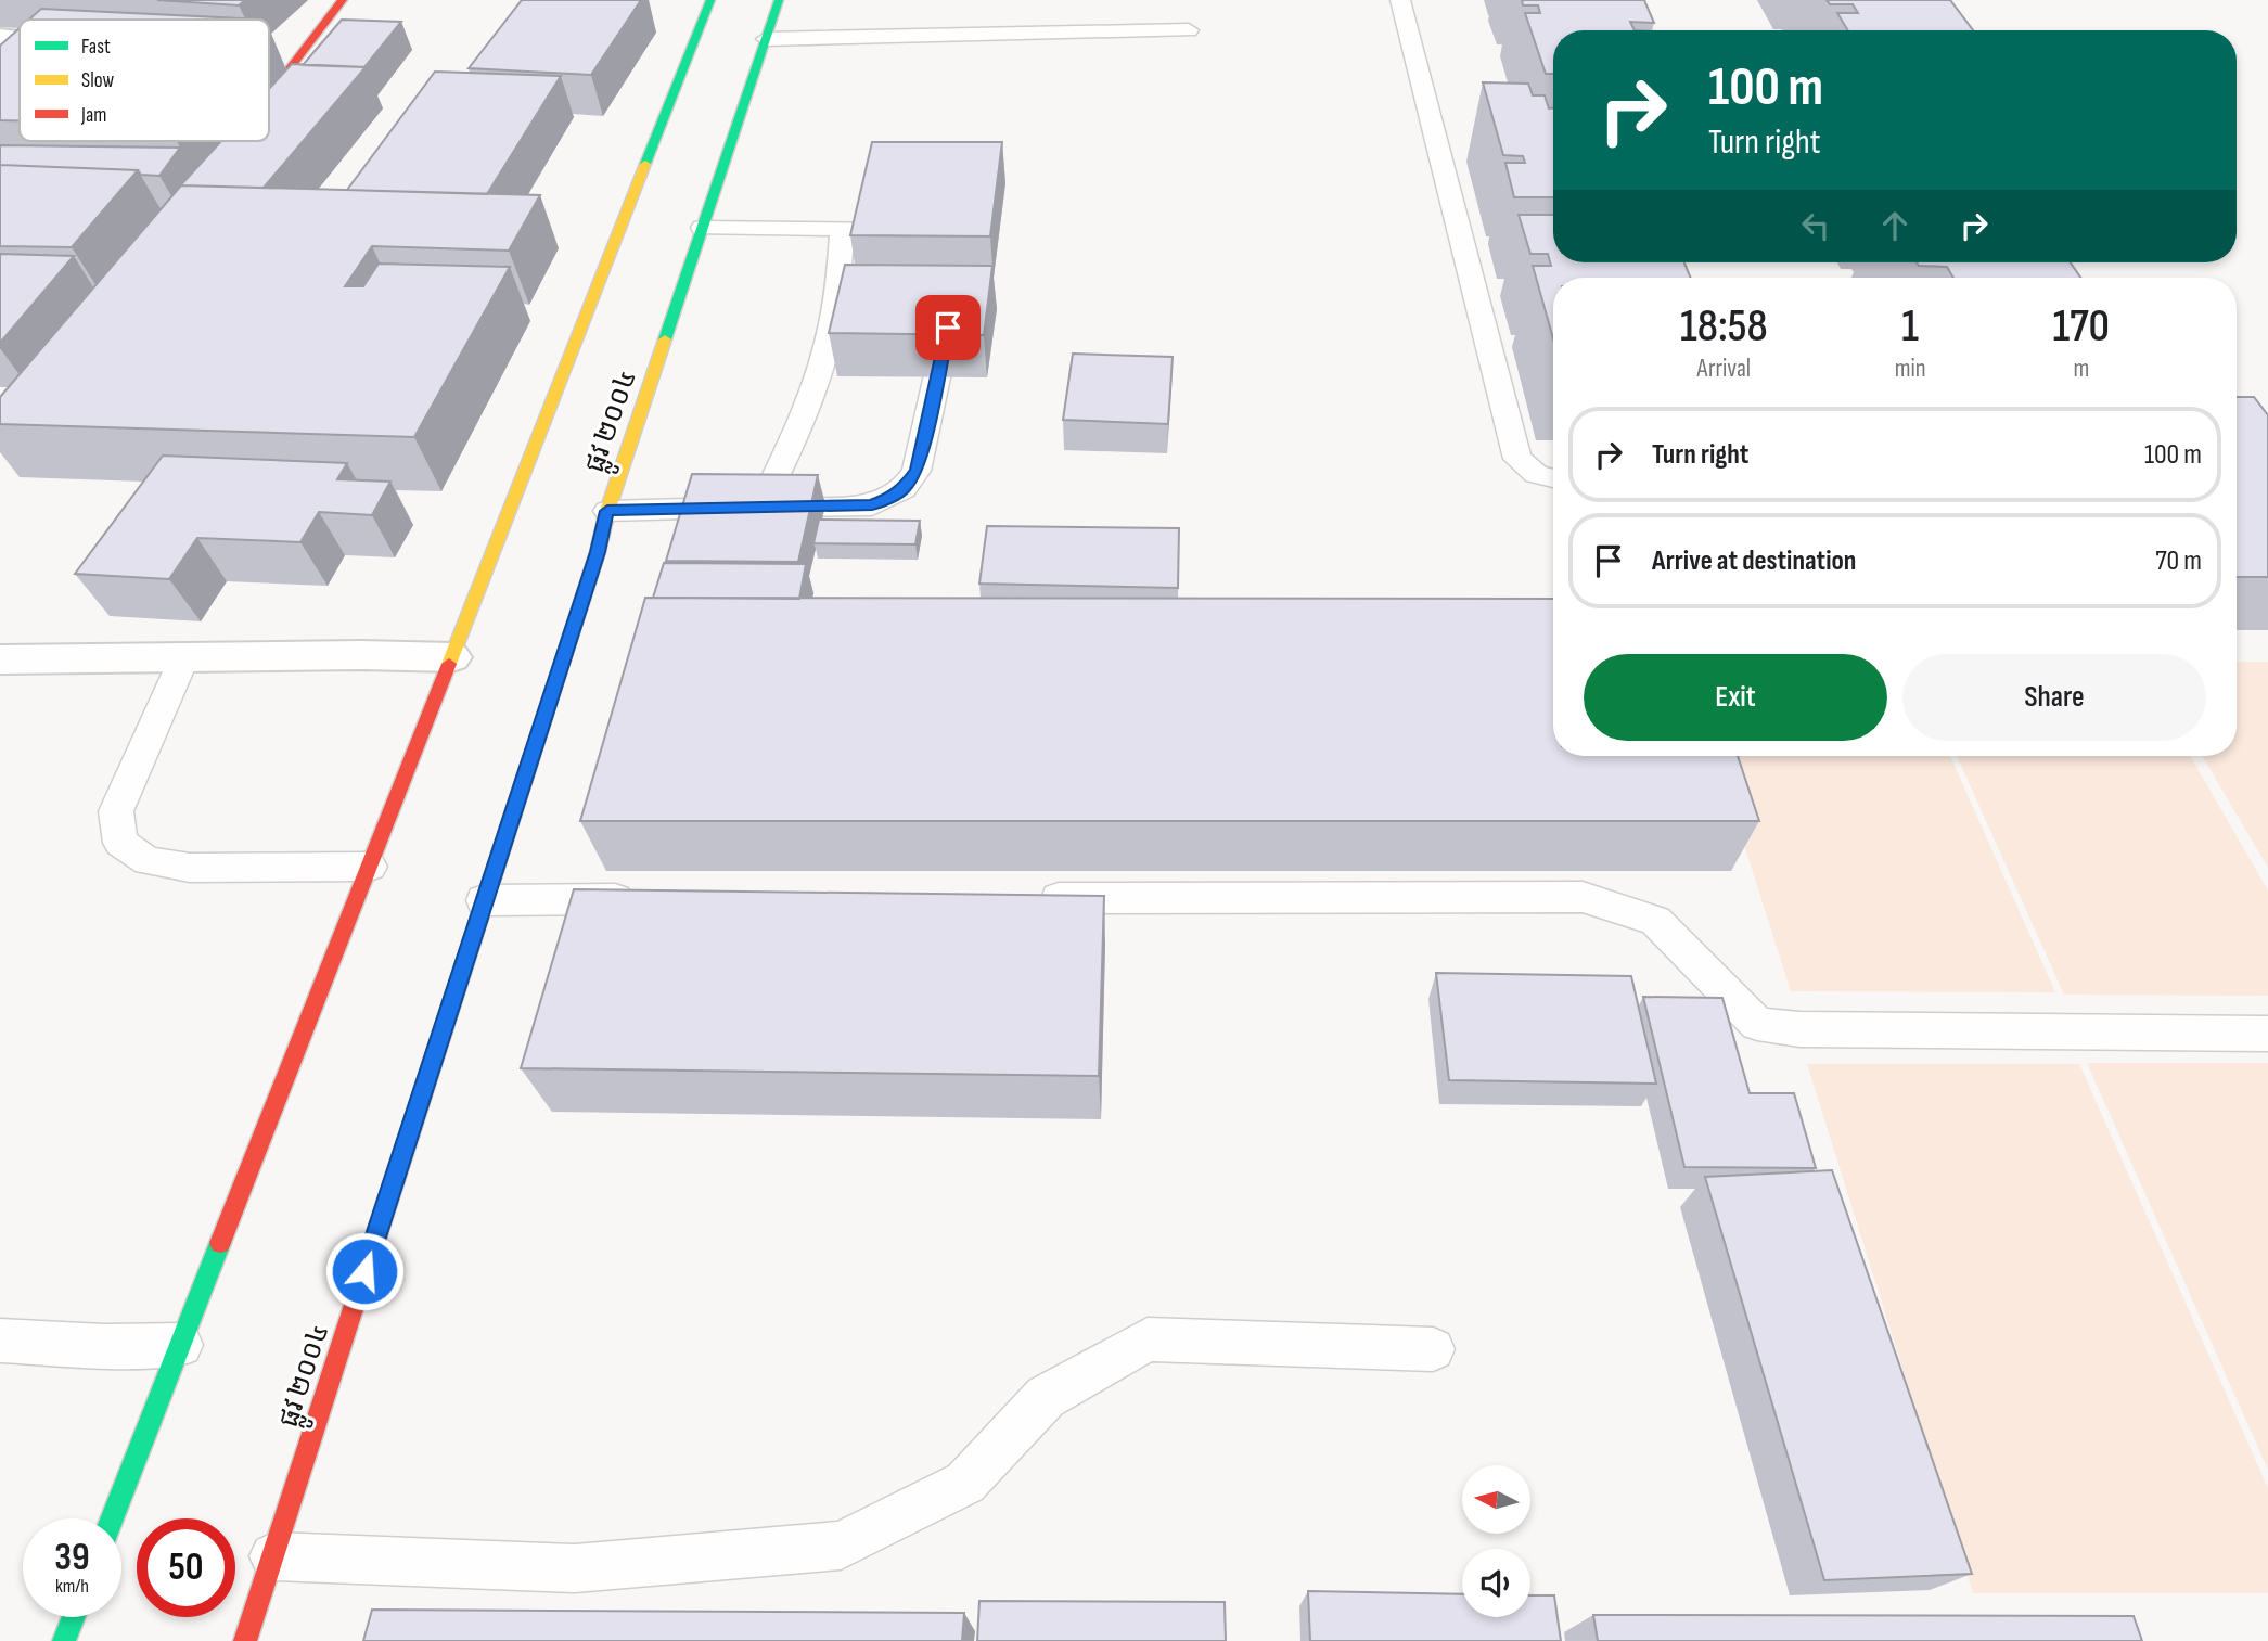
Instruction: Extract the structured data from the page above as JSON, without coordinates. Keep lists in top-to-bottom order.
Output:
{
  "streets": {
    "main road": ["ផ្លូវ ២០០៤"]
  },
  "legend": ["Fast", "Slow", "Jam"],
  "north": "left",
  "page": {
    "turn": ["100 m", "Turn right"],
    "eta": [
      "18:58",
      "Arrival",
      "1",
      "min",
      "170",
      "m"
    ],
    "list": [
      {
        "name": "Turn right",
        "value": "100 m"
      },
      {
        "name": "Arrive at destination",
        "value": "70 m"
      }
    ],
    "buttons": ["Exit", "Share"],
    "speed": "39 km/h",
    "limit": "50"
  }
}
